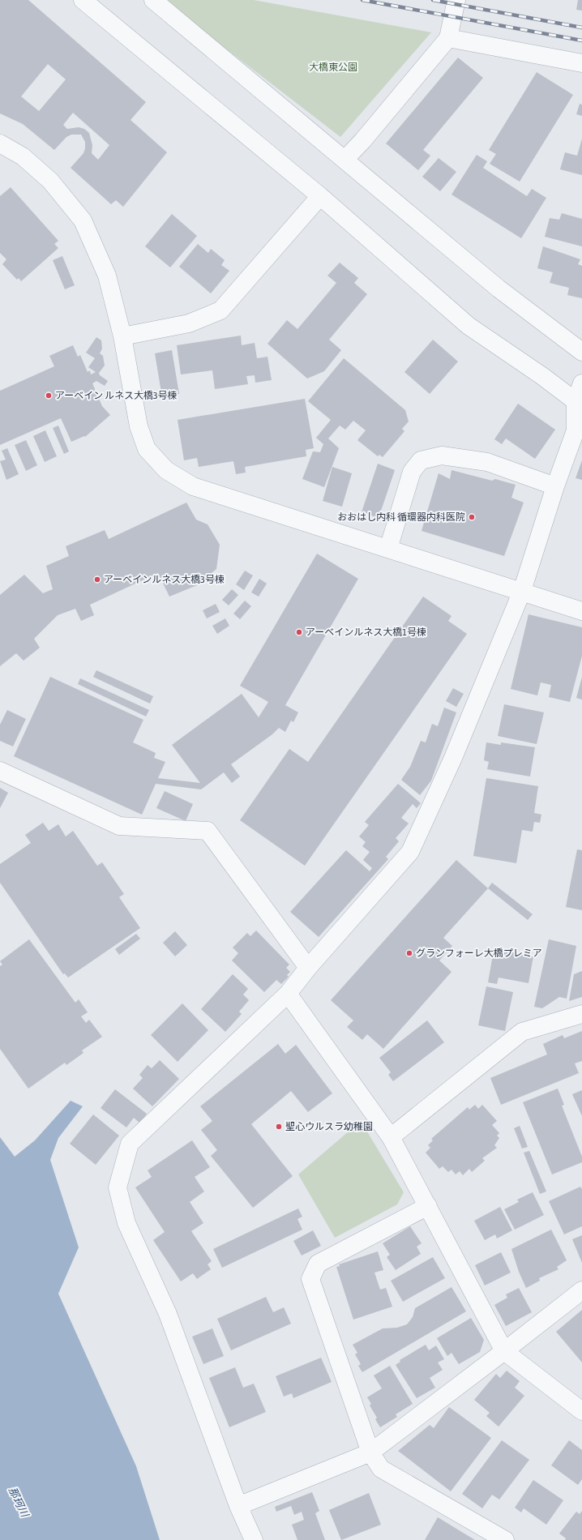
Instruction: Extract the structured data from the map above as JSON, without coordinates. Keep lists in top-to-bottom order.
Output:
{
  "water": ["那珂川"],
  "parks": ["大橋東公園"],
  "places": [
    "アーベイン ルネス大橋3号棟",
    "おおはし内科 循環器内科医院",
    "アーベインルネス大橋3号棟",
    "アーベインルネス大橋1号棟",
    "グランフォーレ大橋プレミア",
    "聖心ウルスラ幼稚園"
  ]
}
